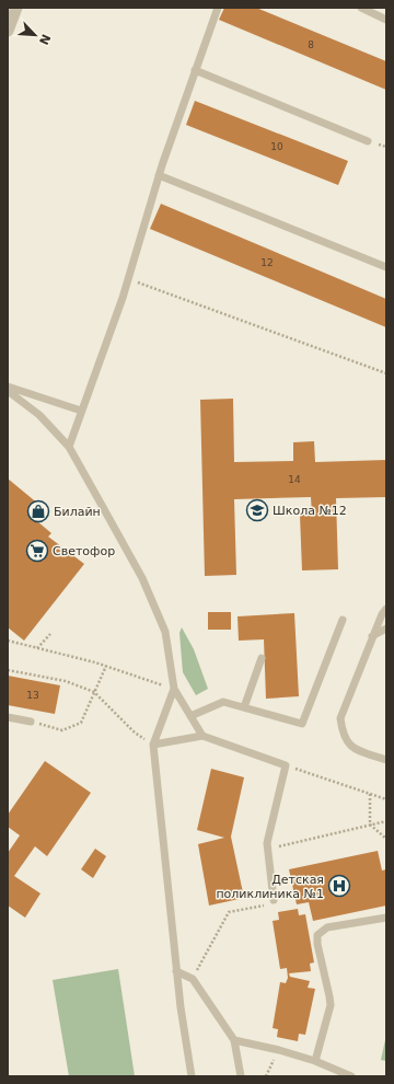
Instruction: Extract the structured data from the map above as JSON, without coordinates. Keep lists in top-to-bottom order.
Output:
{
  "places": {
    "school or university": ["Школа №12"],
    "shop": ["Билайн"],
    "supermarket": ["Светофор"],
    "hospital": ["Детская поликлиника №1"]
  },
  "house_numbers": [
    "8",
    "10",
    "12",
    "14",
    "13"
  ],
  "north": "bottom right"
}
